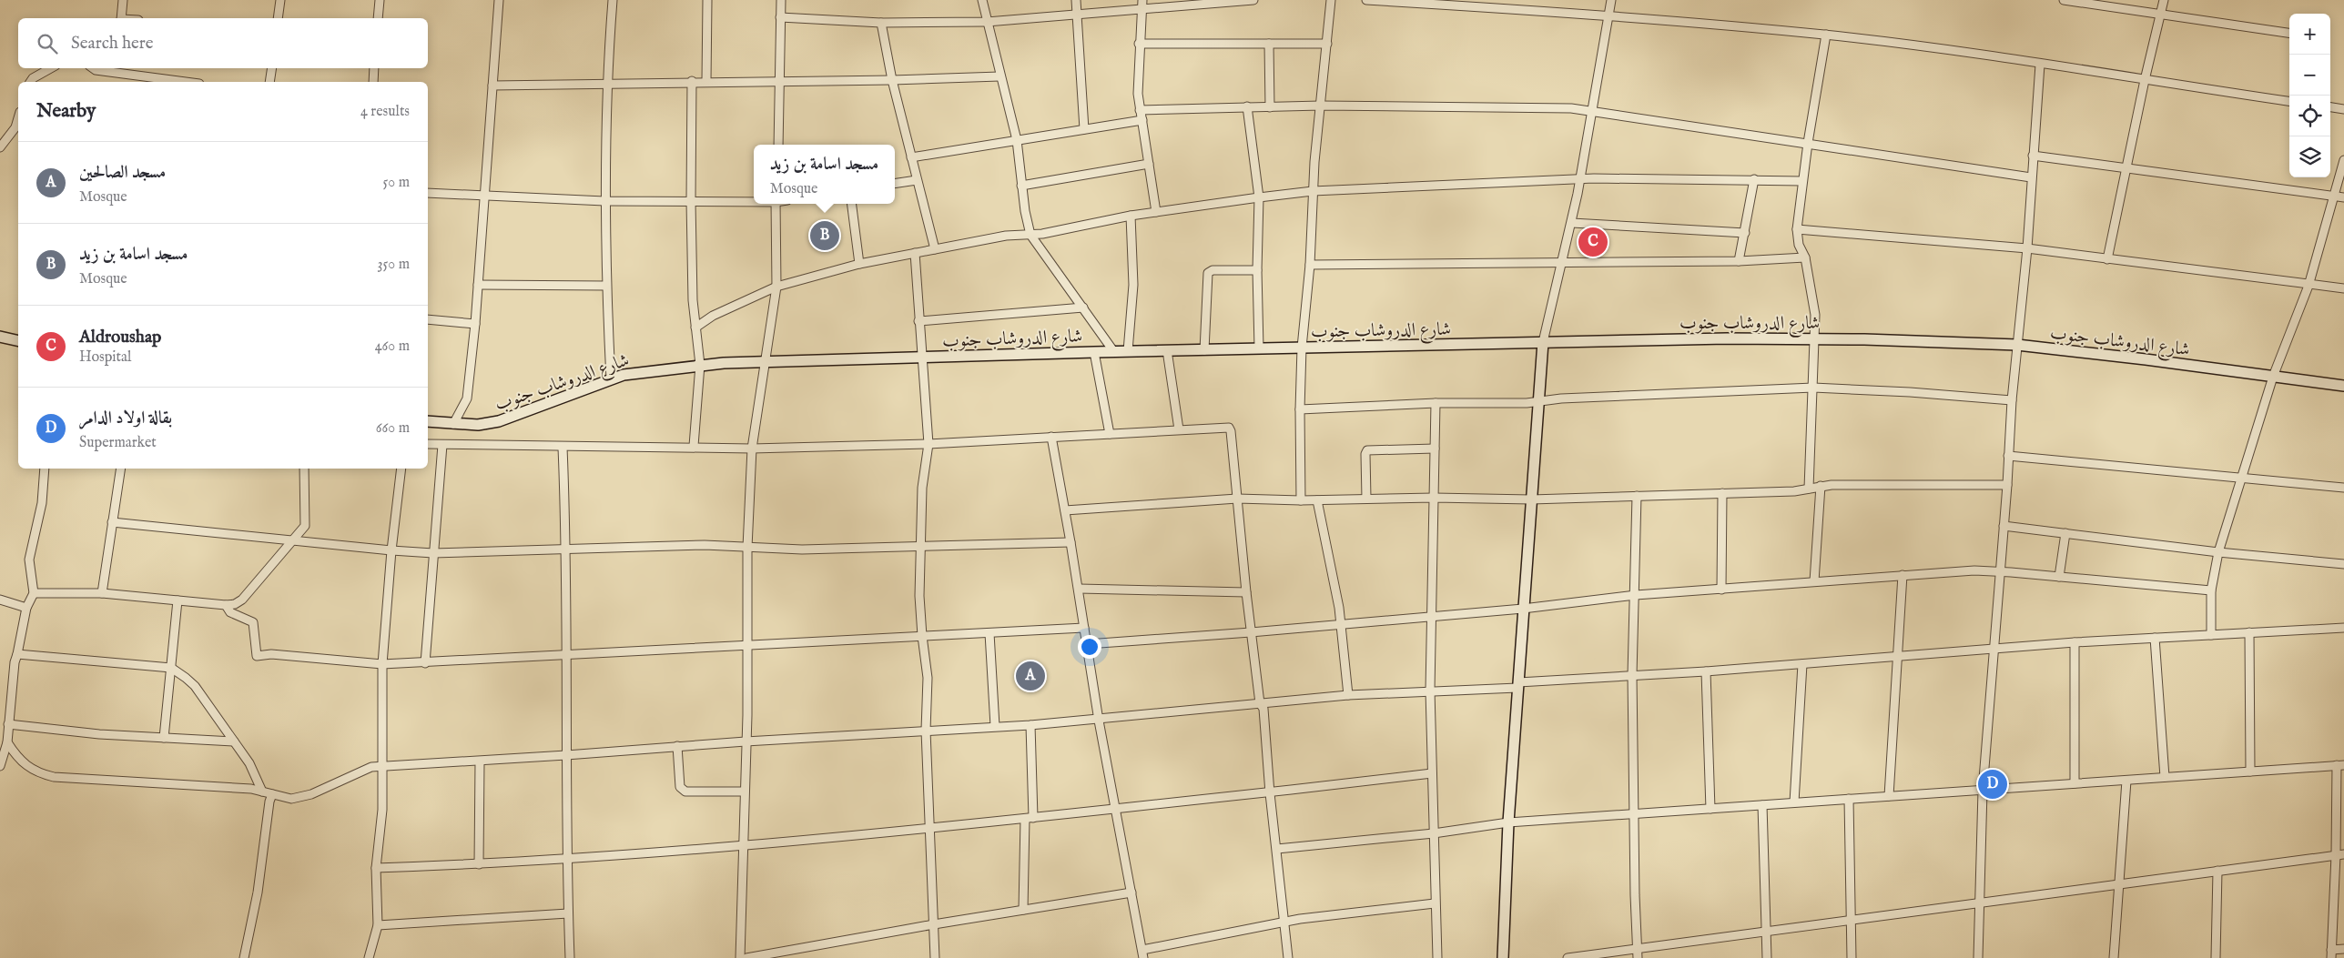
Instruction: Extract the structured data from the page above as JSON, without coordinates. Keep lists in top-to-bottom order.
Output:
{
  "streets": {
    "street": ["شارع الدروشاب جنوب"]
  },
  "page": {
    "map_buttons": ["+", "−"],
    "search": "Search here",
    "heading": ["Nearby", "4 results"],
    "list": [
      {
        "mark": "A",
        "name": "مسجد الصالحين",
        "note": "Mosque",
        "value": "50 m"
      },
      {
        "mark": "B",
        "name": "مسجد اسامة بن زيد",
        "note": "Mosque",
        "value": "350 m"
      },
      {
        "mark": "C",
        "name": "Aldroushap",
        "note": "Hospital",
        "value": "460 m"
      },
      {
        "mark": "D",
        "name": "بقالة اولاد الدامر",
        "note": "Supermarket",
        "value": "660 m"
      }
    ],
    "popup": ["مسجد اسامة بن زيد", "Mosque"],
    "pins": [
      "B",
      "C",
      "A",
      "D"
    ]
  }
}
